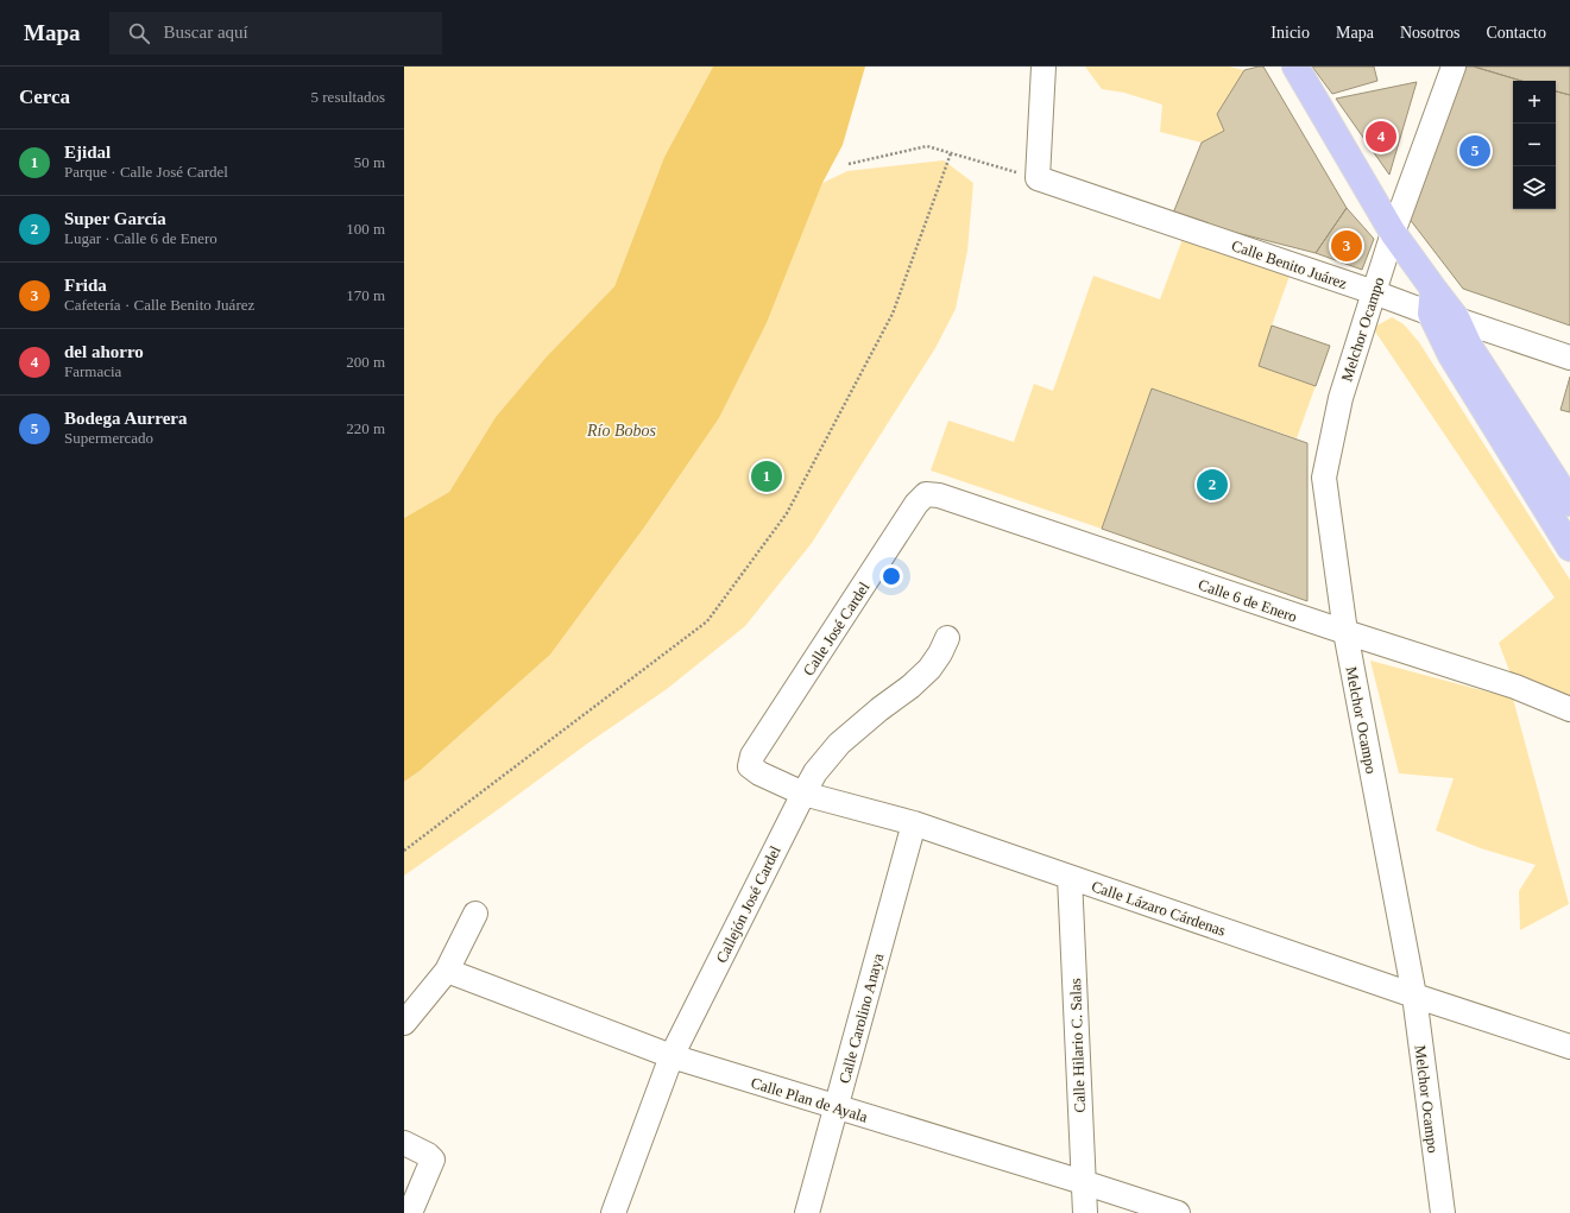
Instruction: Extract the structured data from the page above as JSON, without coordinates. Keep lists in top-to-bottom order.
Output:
{
  "streets": {
    "street": [
      "Calle Benito Juárez",
      "Melchor Ocampo",
      "Calle 6 de Enero",
      "Calle José Cardel",
      "Callejón José Cardel",
      "Calle Lázaro Cárdenas",
      "Calle Carolino Anaya",
      "Calle Hilario C. Salas",
      "Calle Plan de Ayala"
    ]
  },
  "crossings": [
    ["Calle Benito Juárez", "Melchor Ocampo"],
    ["Melchor Ocampo", "Calle 6 de Enero"],
    ["Melchor Ocampo", "Calle Lázaro Cárdenas"],
    ["Calle 6 de Enero", "Calle José Cardel"],
    ["Calle José Cardel", "Calle Lázaro Cárdenas"],
    ["Callejón José Cardel", "Calle Lázaro Cárdenas"],
    ["Callejón José Cardel", "Calle Plan de Ayala"],
    ["Calle Lázaro Cárdenas", "Calle Carolino Anaya"],
    ["Calle Lázaro Cárdenas", "Calle Hilario C. Salas"],
    ["Calle Carolino Anaya", "Calle Plan de Ayala"],
    ["Calle Hilario C. Salas", "Calle Plan de Ayala"]
  ],
  "water": ["Río Bobos"],
  "page": {
    "header": "Mapa",
    "search": "Buscar aquí",
    "nav": [
      "Inicio",
      "Mapa",
      "Nosotros",
      "Contacto"
    ],
    "heading": ["Cerca", "5 resultados"],
    "map_buttons": ["+", "−"],
    "pins": [
      "4",
      "5",
      "3",
      "1",
      "2"
    ],
    "list": [
      {
        "mark": "1",
        "name": "Ejidal",
        "note": "Parque · Calle José Cardel",
        "value": "50 m"
      },
      {
        "mark": "2",
        "name": "Super García",
        "note": "Lugar · Calle 6 de Enero",
        "value": "100 m"
      },
      {
        "mark": "3",
        "name": "Frida",
        "note": "Cafetería · Calle Benito Juárez",
        "value": "170 m"
      },
      {
        "mark": "4",
        "name": "del ahorro",
        "note": "Farmacia",
        "value": "200 m"
      },
      {
        "mark": "5",
        "name": "Bodega Aurrera",
        "note": "Supermercado",
        "value": "220 m"
      }
    ]
  }
}
